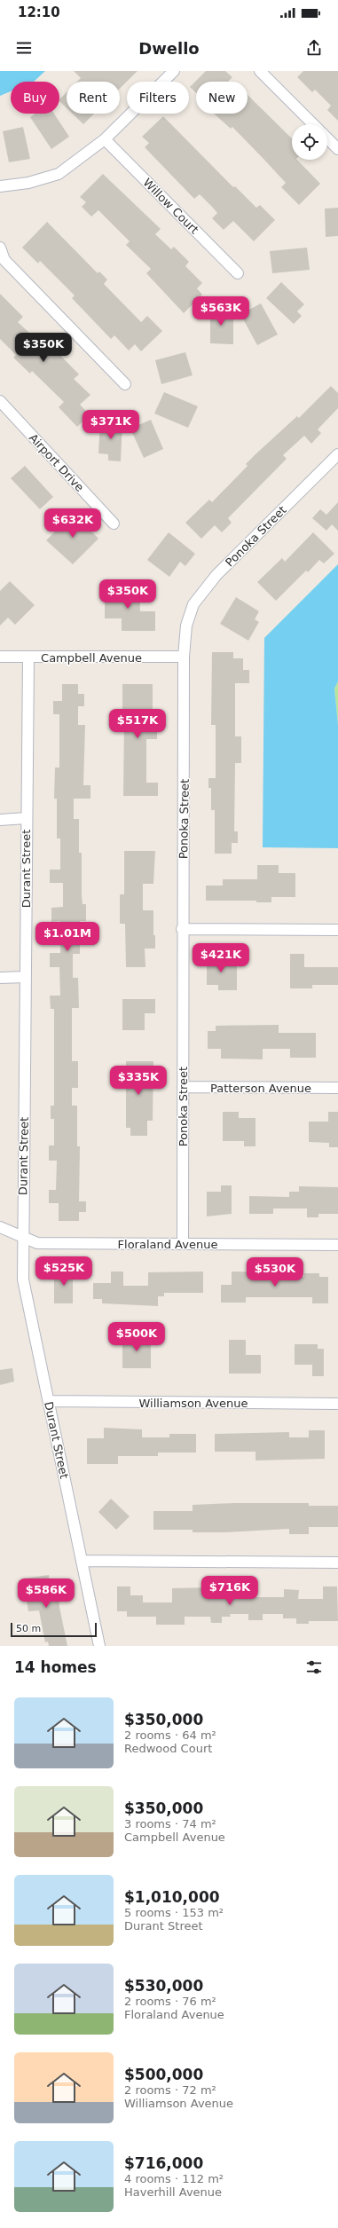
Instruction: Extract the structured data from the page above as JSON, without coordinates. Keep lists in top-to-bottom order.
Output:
{
  "streets": {
    "street": [
      "Willow Court",
      "Airport Drive",
      "Ponoka Street",
      "Campbell Avenue",
      "Durant Street",
      "Patterson Avenue",
      "Floraland Avenue",
      "Williamson Avenue"
    ]
  },
  "crossings": [
    ["Ponoka Street", "Campbell Avenue"],
    ["Ponoka Street", "Patterson Avenue"],
    ["Ponoka Street", "Floraland Avenue"],
    ["Campbell Avenue", "Durant Street"],
    ["Durant Street", "Floraland Avenue"],
    ["Durant Street", "Williamson Avenue"]
  ],
  "scale_bar": "50 m",
  "page": {
    "status": "12:10",
    "header": "Dwello",
    "chip": [
      "Buy",
      "Rent",
      "Filters",
      "New"
    ],
    "price": [
      "$563K",
      "$350K",
      "$371K",
      "$632K",
      "$350K",
      "$517K",
      "$1.01M",
      "$421K",
      "$335K",
      "$525K",
      "$530K",
      "$500K",
      "$716K",
      "$586K"
    ],
    "scale": "50 m",
    "heading": "14 homes",
    "list": [
      {
        "name": "$350,000",
        "note": "2 rooms · 64 m² · Redwood Court"
      },
      {
        "name": "$350,000",
        "note": "3 rooms · 74 m² · Campbell Avenue"
      },
      {
        "name": "$1,010,000",
        "note": "5 rooms · 153 m² · Durant Street"
      },
      {
        "name": "$530,000",
        "note": "2 rooms · 76 m² · Floraland Avenue"
      },
      {
        "name": "$500,000",
        "note": "2 rooms · 72 m² · Williamson Avenue"
      },
      {
        "name": "$716,000",
        "note": "4 rooms · 112 m² · Haverhill Avenue"
      }
    ]
  }
}
